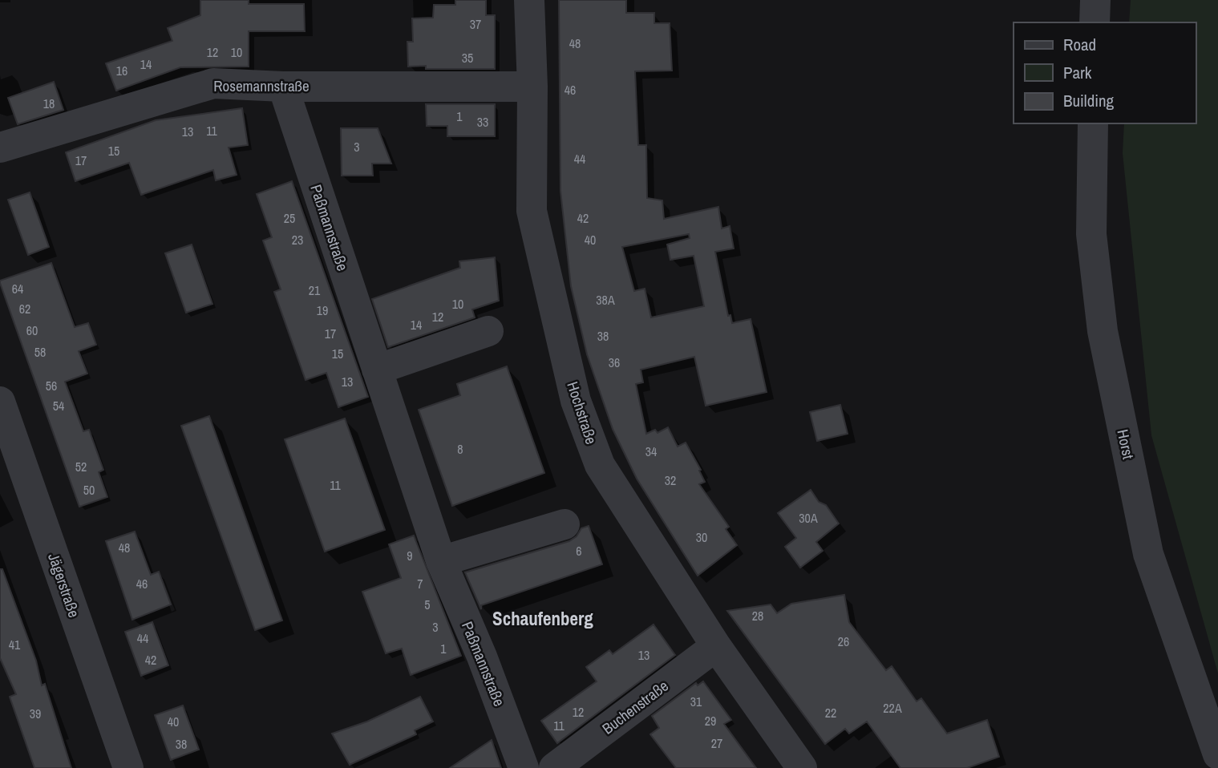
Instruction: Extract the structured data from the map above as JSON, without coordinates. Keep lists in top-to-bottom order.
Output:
{
  "streets": {
    "street": [
      "Rosemannstraße",
      "Paßmannstraße",
      "Hochstraße",
      "Horst",
      "Jägerstraße",
      "Buchenstraße"
    ]
  },
  "crossings": [
    ["Rosemannstraße", "Paßmannstraße"],
    ["Rosemannstraße", "Hochstraße"],
    ["Hochstraße", "Buchenstraße"]
  ],
  "districts": ["Schaufenberg"],
  "house_numbers": [
    "37",
    "48",
    "12",
    "10",
    "35",
    "14",
    "16",
    "46",
    "18",
    "1",
    "33",
    "11",
    "13",
    "3",
    "15",
    "44",
    "17",
    "25",
    "42",
    "23",
    "40",
    "64",
    "21",
    "38A",
    "10",
    "62",
    "19",
    "12",
    "14",
    "60",
    "17",
    "38",
    "58",
    "15",
    "36",
    "13",
    "56",
    "54",
    "8",
    "34",
    "52",
    "32",
    "11",
    "50",
    "30A",
    "30",
    "48",
    "6",
    "9",
    "46",
    "7",
    "5",
    "28",
    "3",
    "44",
    "26",
    "41",
    "1",
    "13",
    "42",
    "31",
    "22A",
    "12",
    "22",
    "39",
    "29",
    "40",
    "11",
    "27",
    "38"
  ],
  "legend": ["Road", "Park", "Building"]
}
